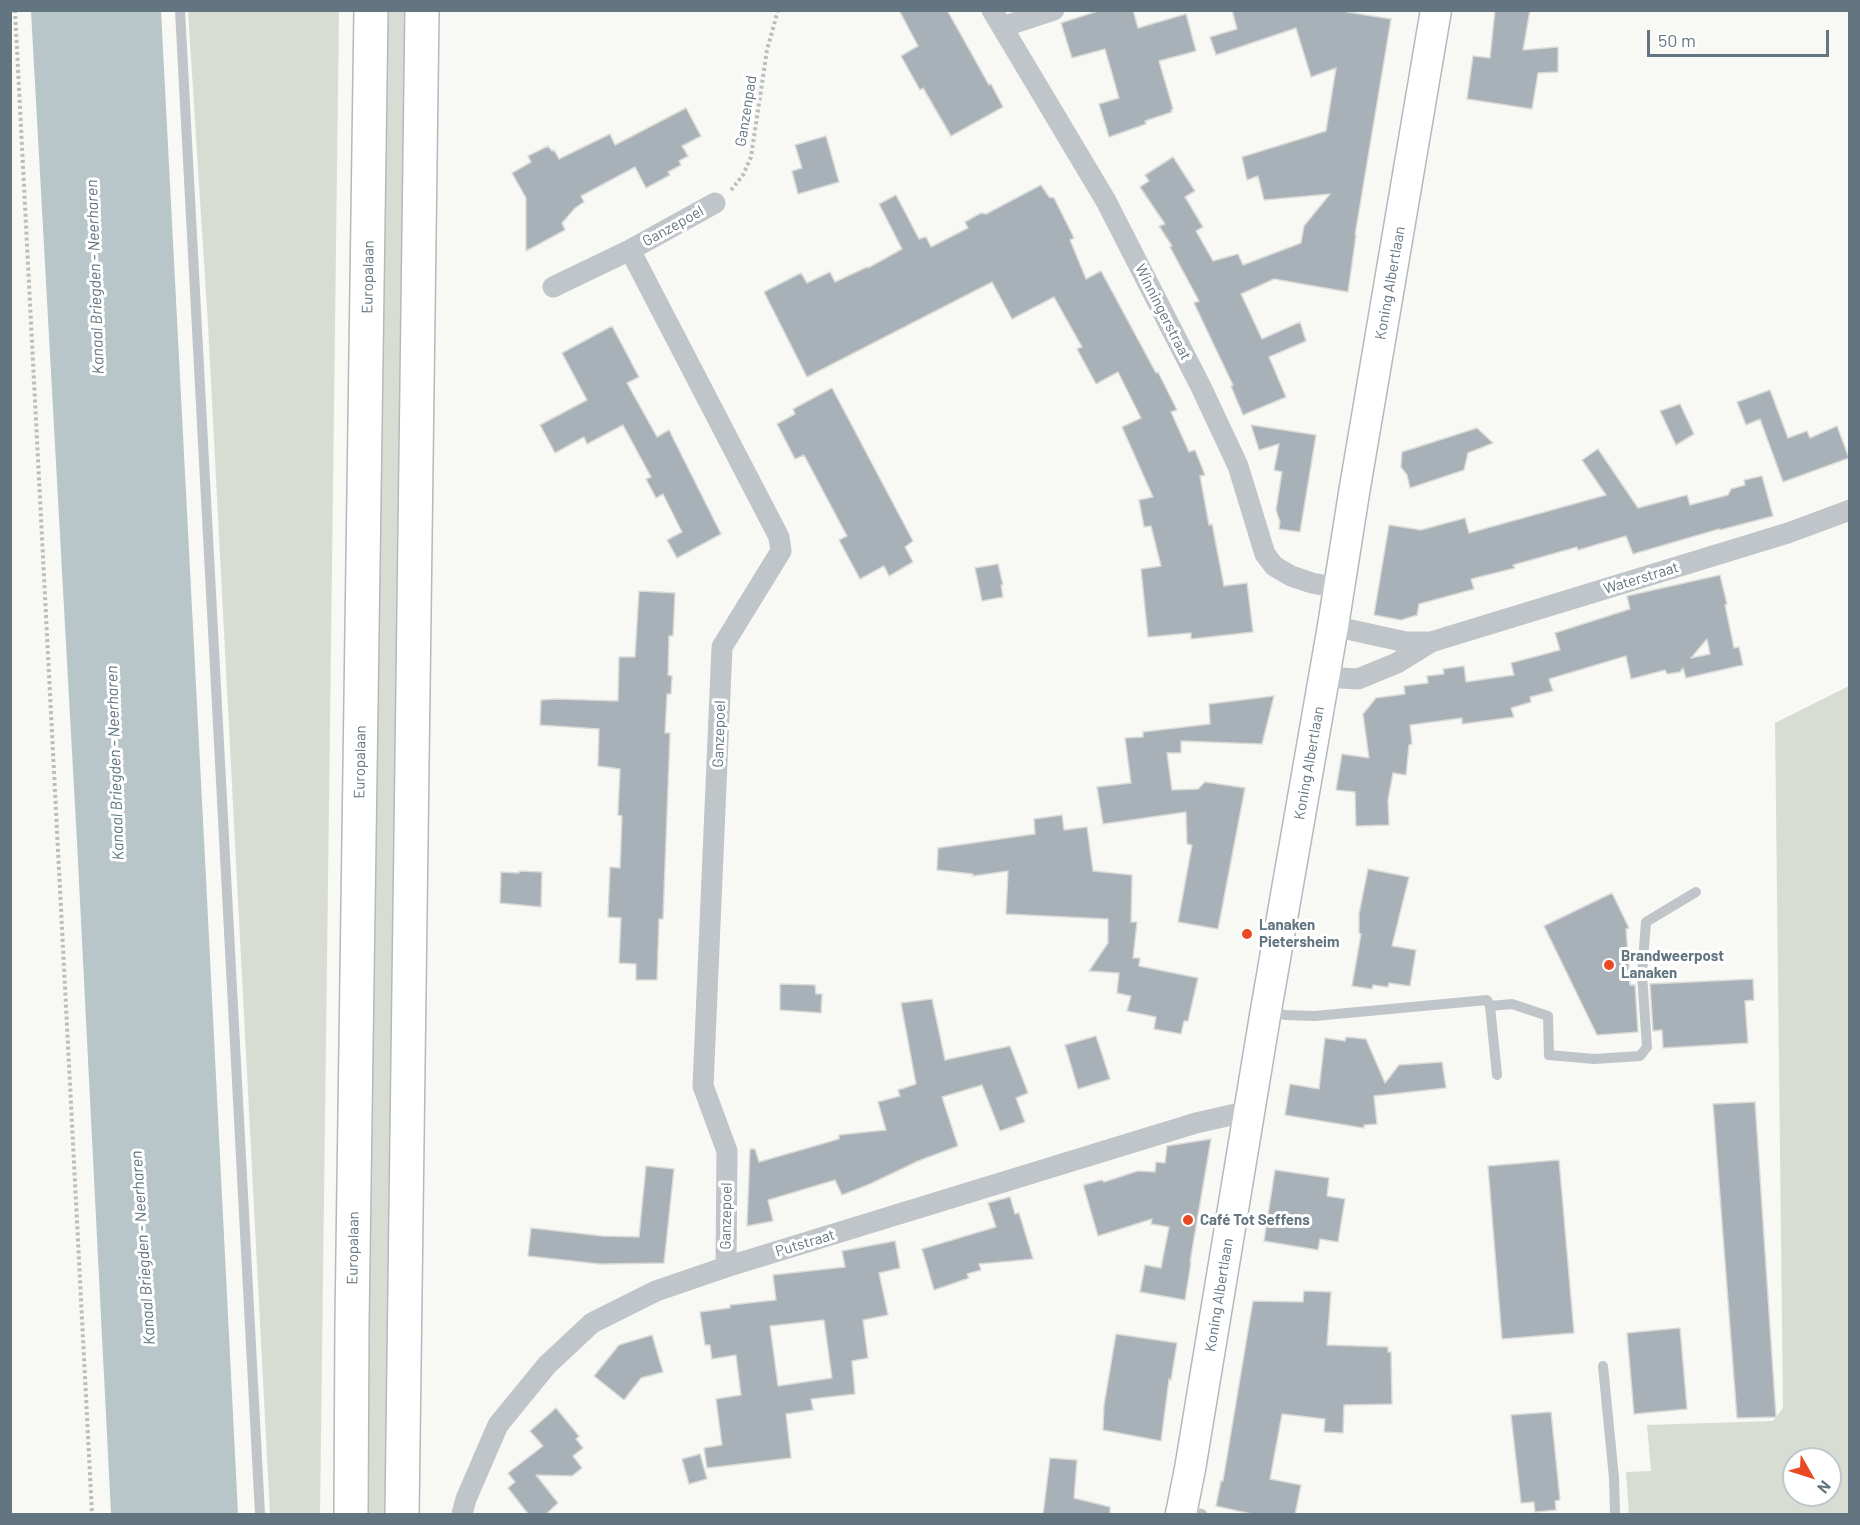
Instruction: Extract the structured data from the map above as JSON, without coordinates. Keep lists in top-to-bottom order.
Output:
{
  "streets": {
    "main road": ["Europalaan"],
    "street": [
      "Ganzepoel",
      "Koning Albertlaan",
      "Winningerstraat",
      "Waterstraat",
      "Putstraat"
    ],
    "path": ["Ganzenpad"]
  },
  "crossings": [
    ["Ganzenpad", "Ganzepoel"],
    ["Ganzepoel", "Putstraat"],
    ["Koning Albertlaan", "Winningerstraat"],
    ["Koning Albertlaan", "Waterstraat"],
    ["Koning Albertlaan", "Putstraat"]
  ],
  "water": ["Kanaal Briegden - Neerharen"],
  "places": ["Lanaken Pietersheim", "Brandweerpost Lanaken", "Café Tot Seffens"],
  "scale_bar": "50 m",
  "north": "bottom right"
}
